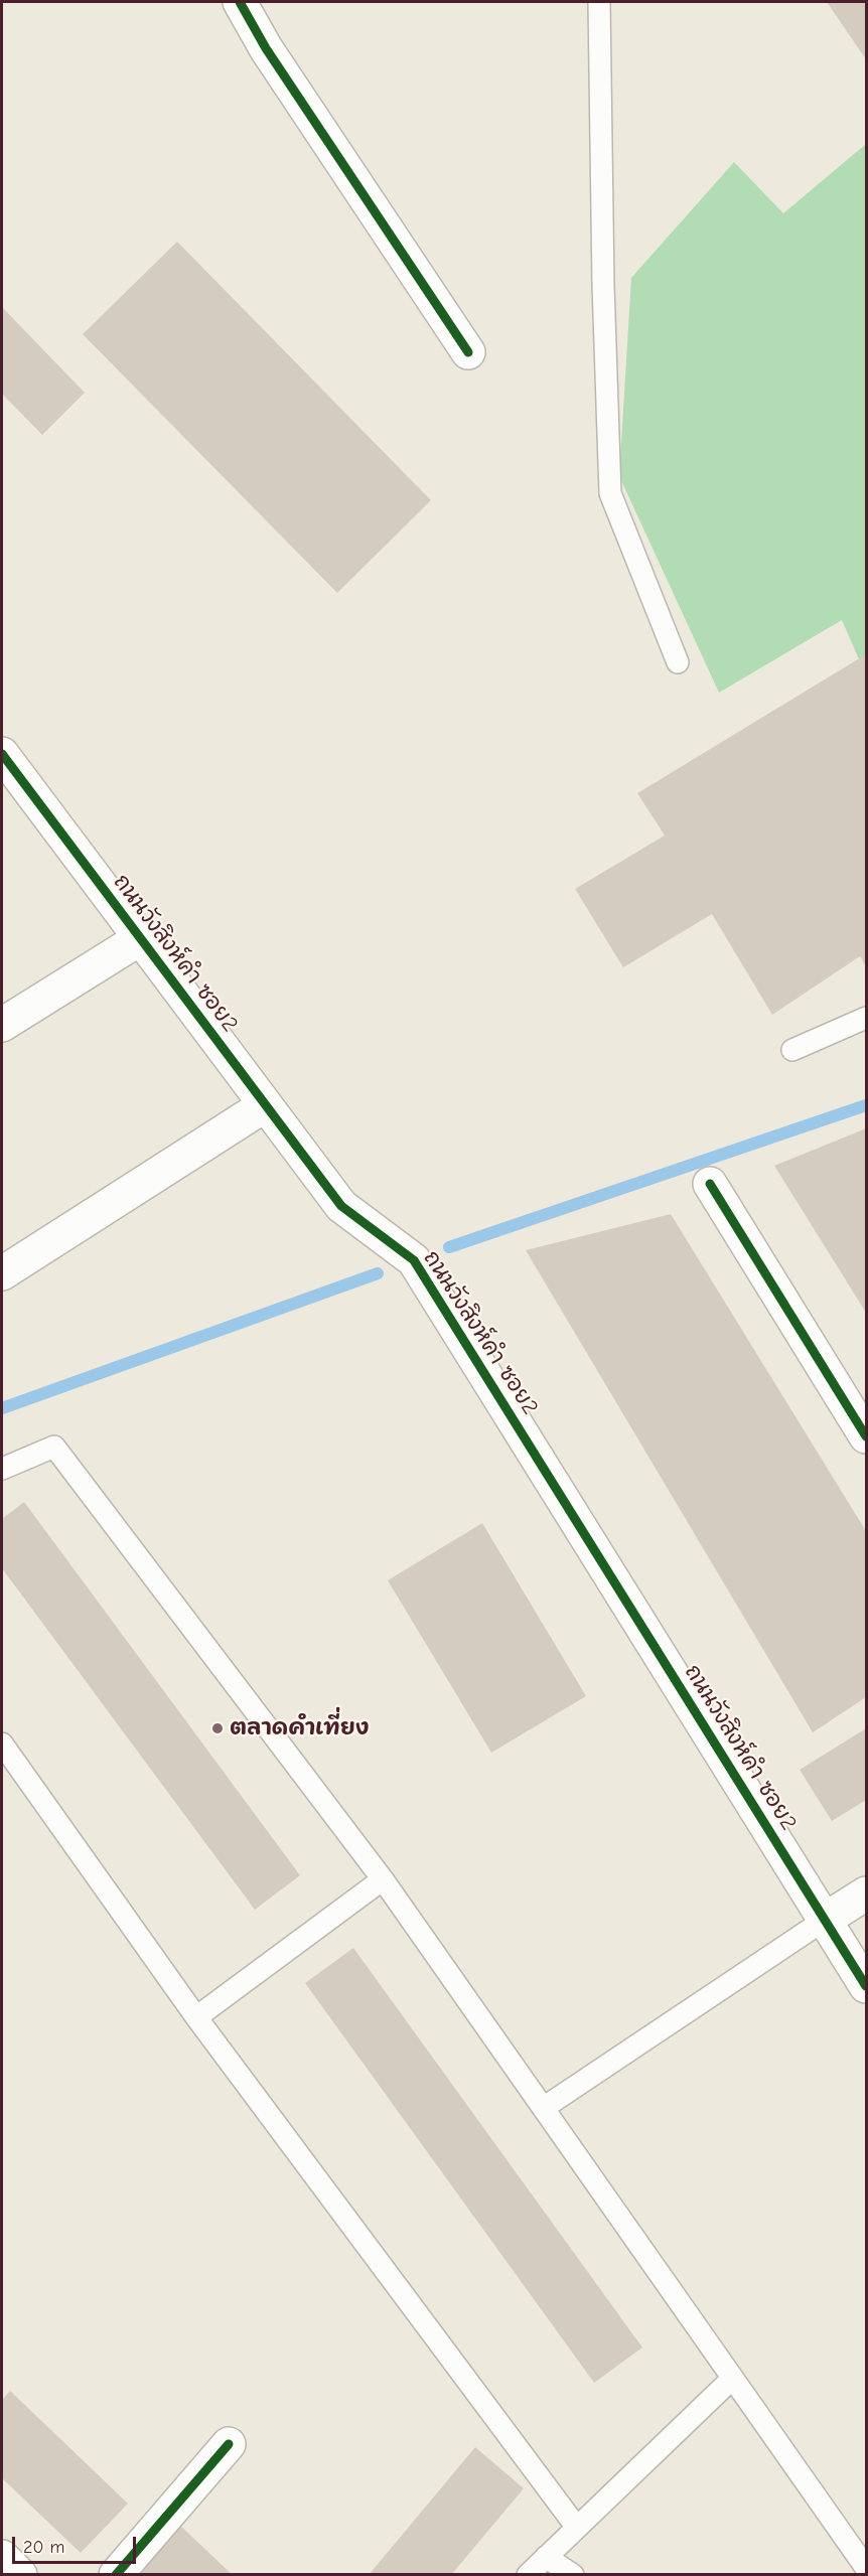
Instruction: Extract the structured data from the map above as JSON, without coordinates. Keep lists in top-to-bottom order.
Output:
{
  "streets": {
    "street": ["ถนนวังสิงห์คำ ซอย2"]
  },
  "places": ["ตลาดคำเที่ยง"],
  "scale_bar": "20 m"
}
